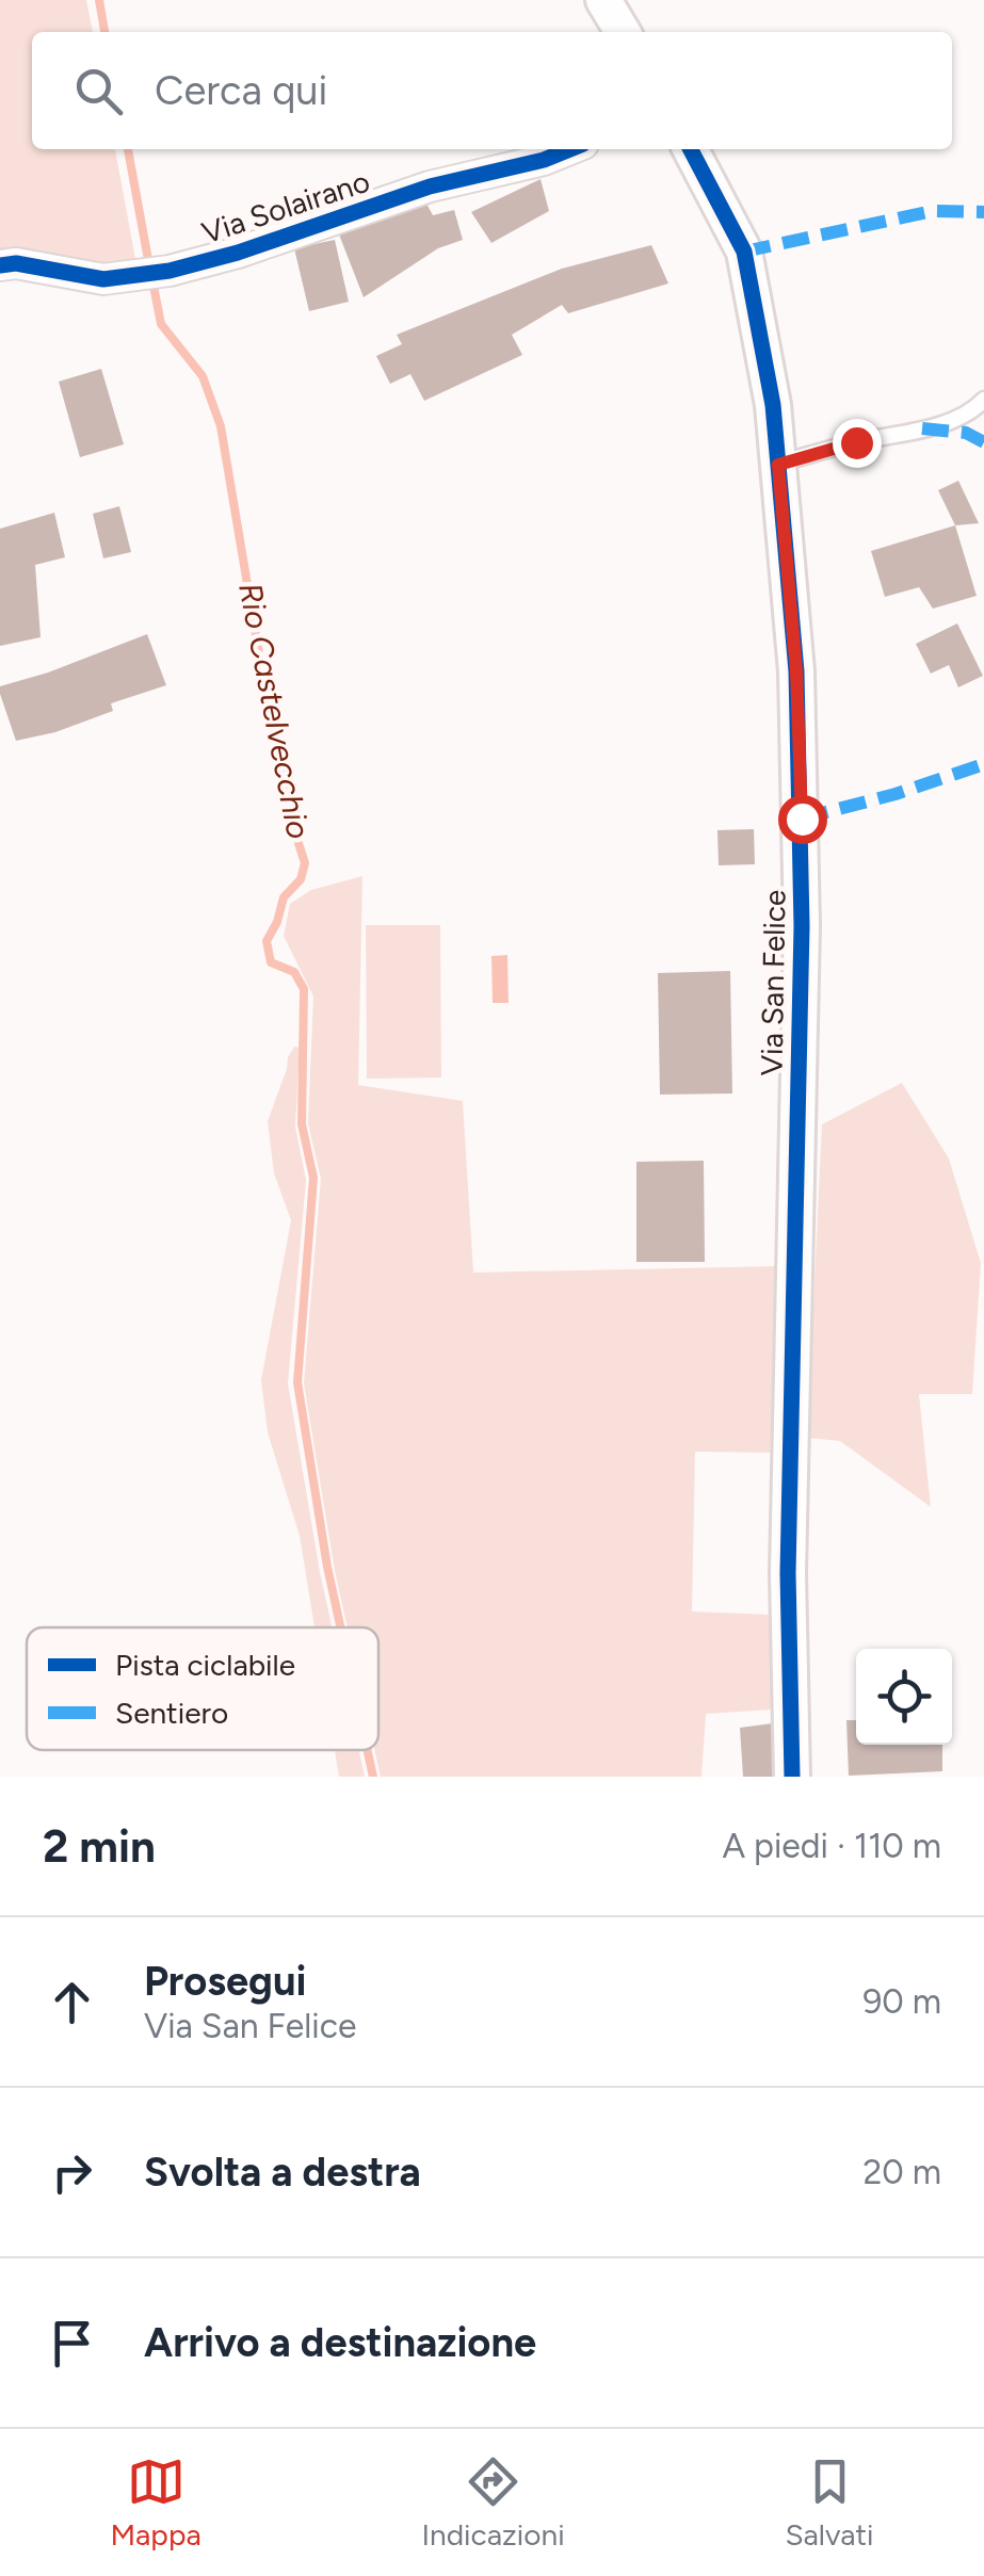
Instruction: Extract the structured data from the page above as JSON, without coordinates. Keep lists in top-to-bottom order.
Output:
{
  "streets": {
    "street": ["Via Solairano", "Via San Felice"]
  },
  "water": ["Rio Castelvecchio"],
  "legend": ["Pista ciclabile", "Sentiero"],
  "page": {
    "search": "Cerca qui",
    "heading": ["2 min", "A piedi · 110 m"],
    "list": [
      ["Prosegui", "Via San Felice", "90 m"],
      ["Svolta a destra", "20 m"],
      "Arrivo a destinazione"
    ],
    "nav": ["Mappa", "Indicazioni", "Salvati"]
  }
}
